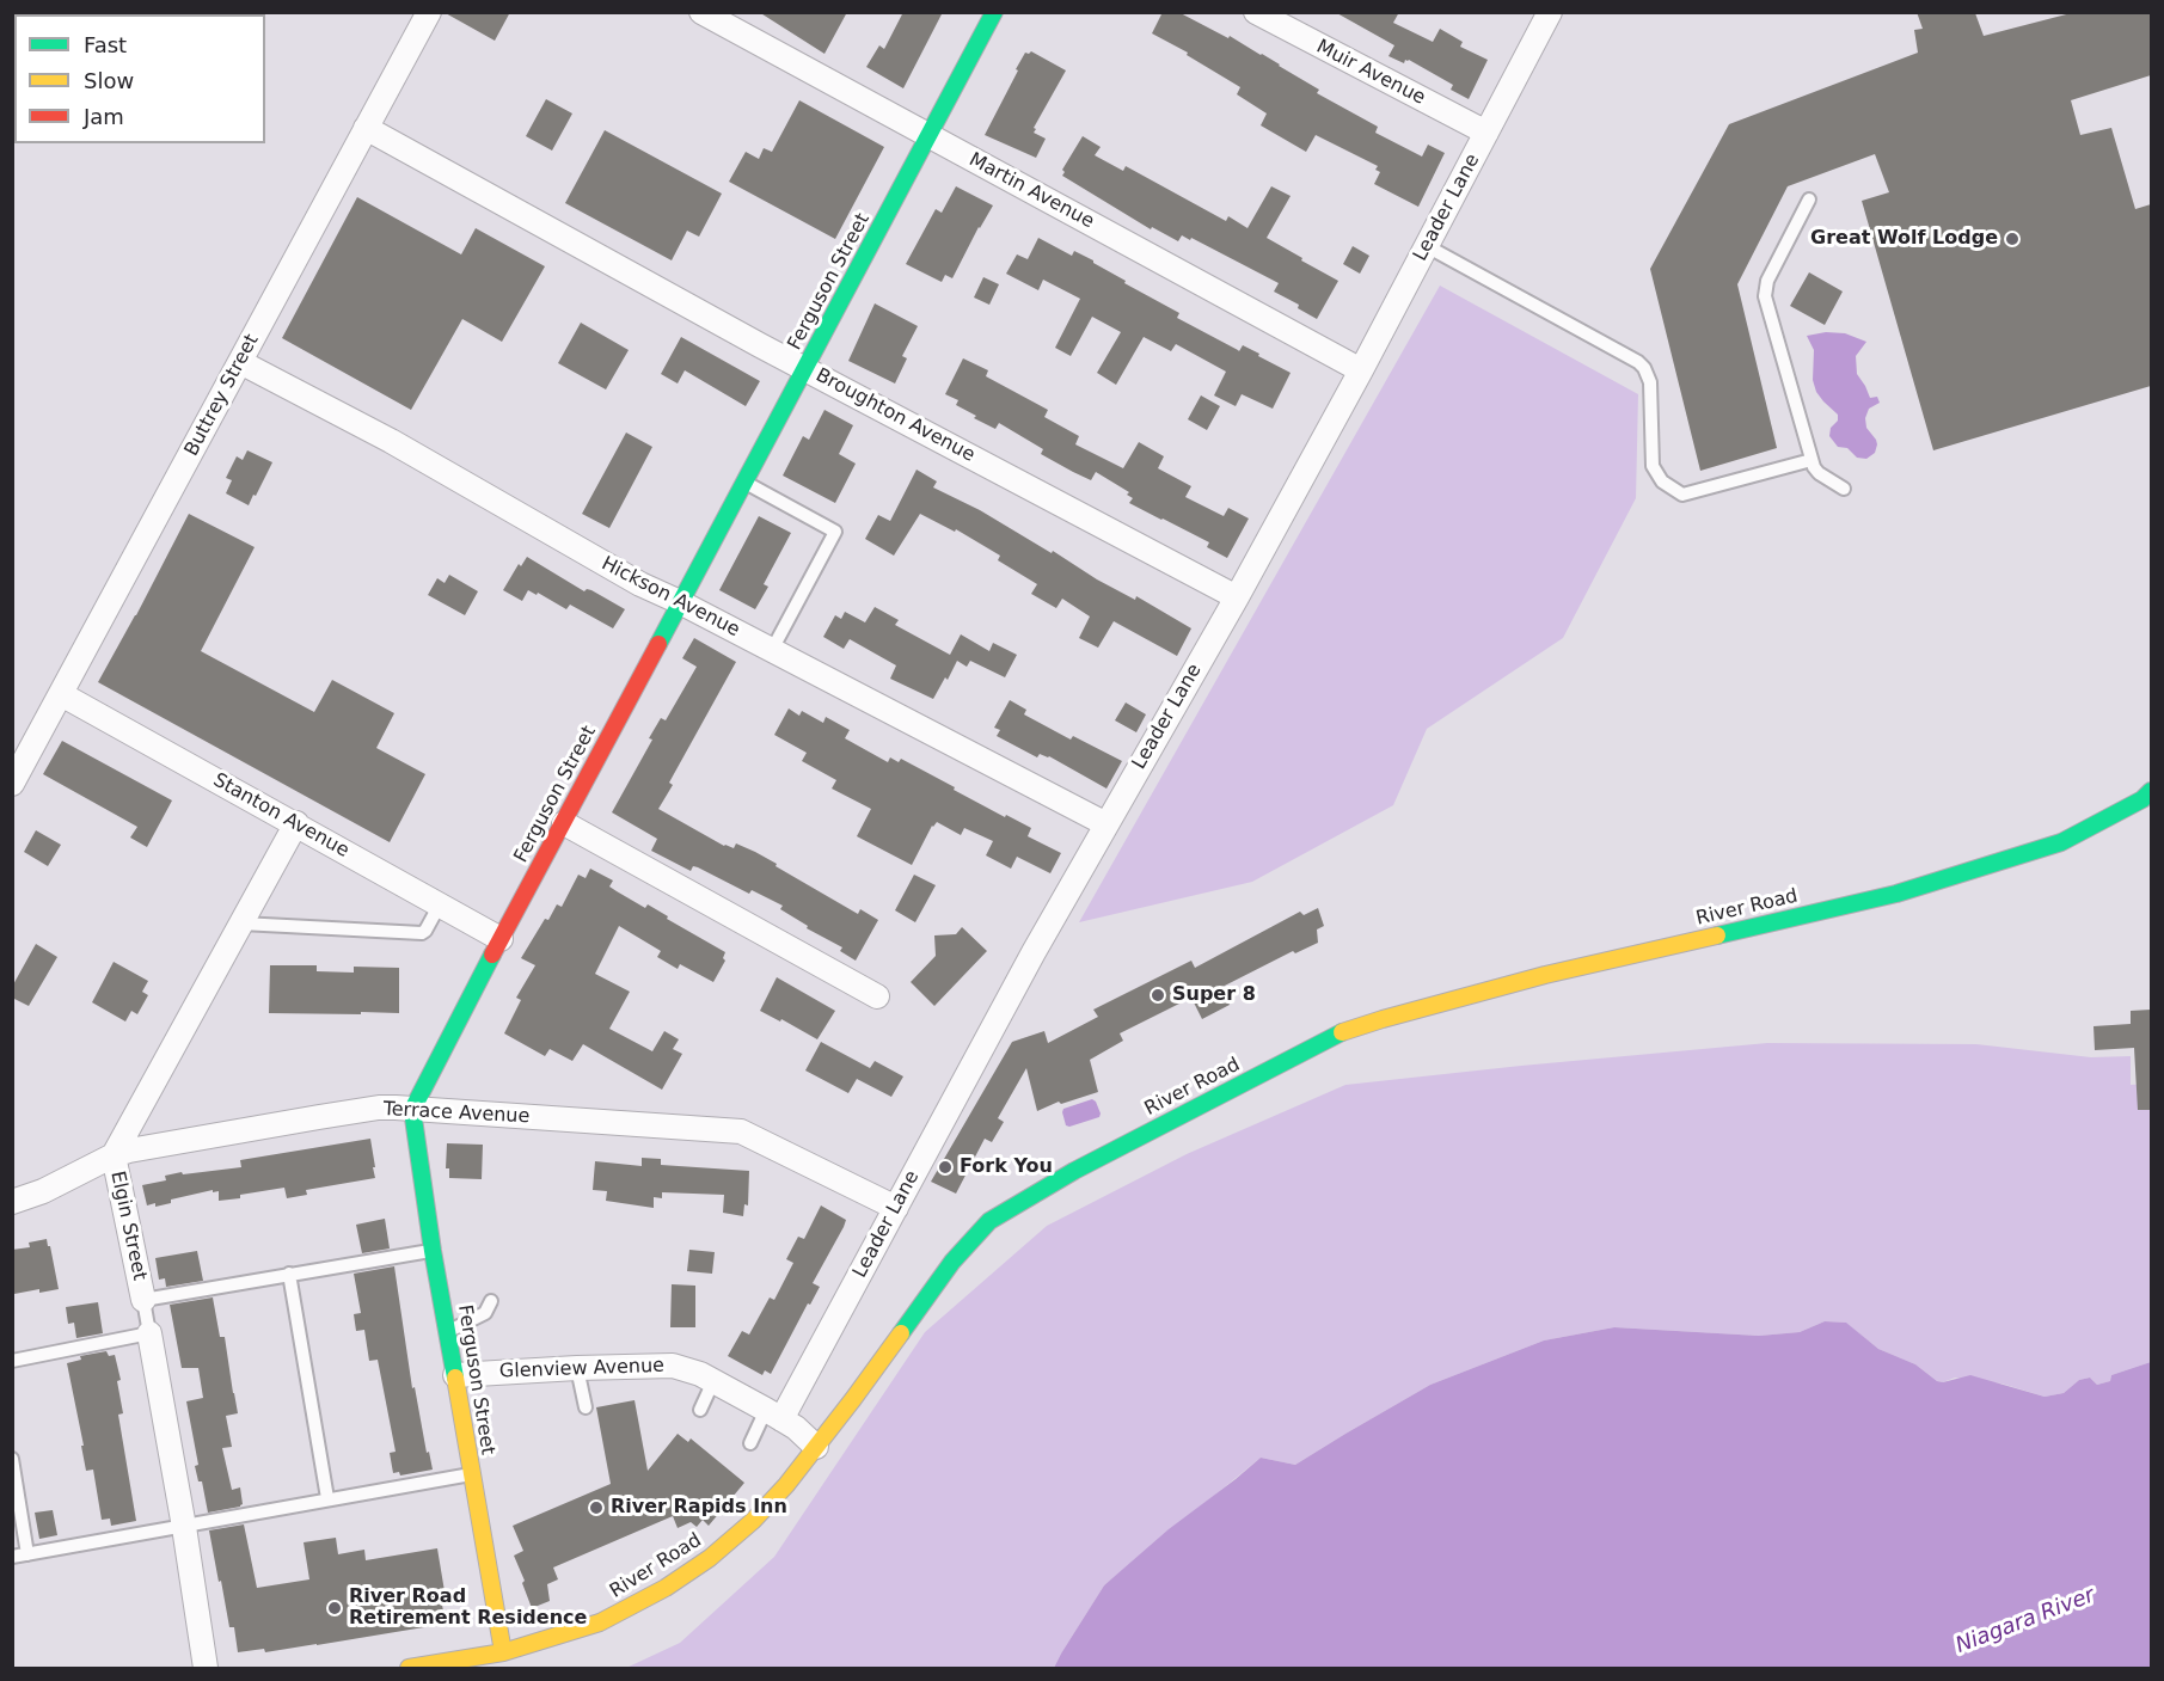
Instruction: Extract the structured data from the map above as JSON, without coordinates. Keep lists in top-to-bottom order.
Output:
{
  "streets": {
    "main road": ["Ferguson Street", "River Road"],
    "street": [
      "Muir Avenue",
      "Martin Avenue",
      "Leader Lane",
      "Buttrey Street",
      "Broughton Avenue",
      "Hickson Avenue",
      "Stanton Avenue",
      "Terrace Avenue",
      "Elgin Street",
      "Glenview Avenue"
    ]
  },
  "crossings": [
    ["Muir Avenue", "Leader Lane"],
    ["Martin Avenue", "Leader Lane"],
    ["Martin Avenue", "Ferguson Street"],
    ["Leader Lane", "Broughton Avenue"],
    ["Leader Lane", "Hickson Avenue"],
    ["Leader Lane", "Terrace Avenue"],
    ["Leader Lane", "Glenview Avenue"],
    ["Ferguson Street", "Broughton Avenue"],
    ["Ferguson Street", "Hickson Avenue"],
    ["Ferguson Street", "Stanton Avenue"],
    ["Ferguson Street", "River Road"],
    ["Ferguson Street", "Terrace Avenue"],
    ["Ferguson Street", "Glenview Avenue"],
    ["Buttrey Street", "Broughton Avenue"],
    ["Buttrey Street", "Hickson Avenue"],
    ["Buttrey Street", "Stanton Avenue"],
    ["Stanton Avenue", "Elgin Street"],
    ["River Road", "Glenview Avenue"],
    ["Terrace Avenue", "Elgin Street"]
  ],
  "water": ["Niagara River"],
  "places": [
    "Great Wolf Lodge",
    "Super 8",
    "Fork You",
    "River Rapids Inn",
    "River Road Retirement Residence"
  ],
  "legend": ["Fast", "Slow", "Jam"]
}
